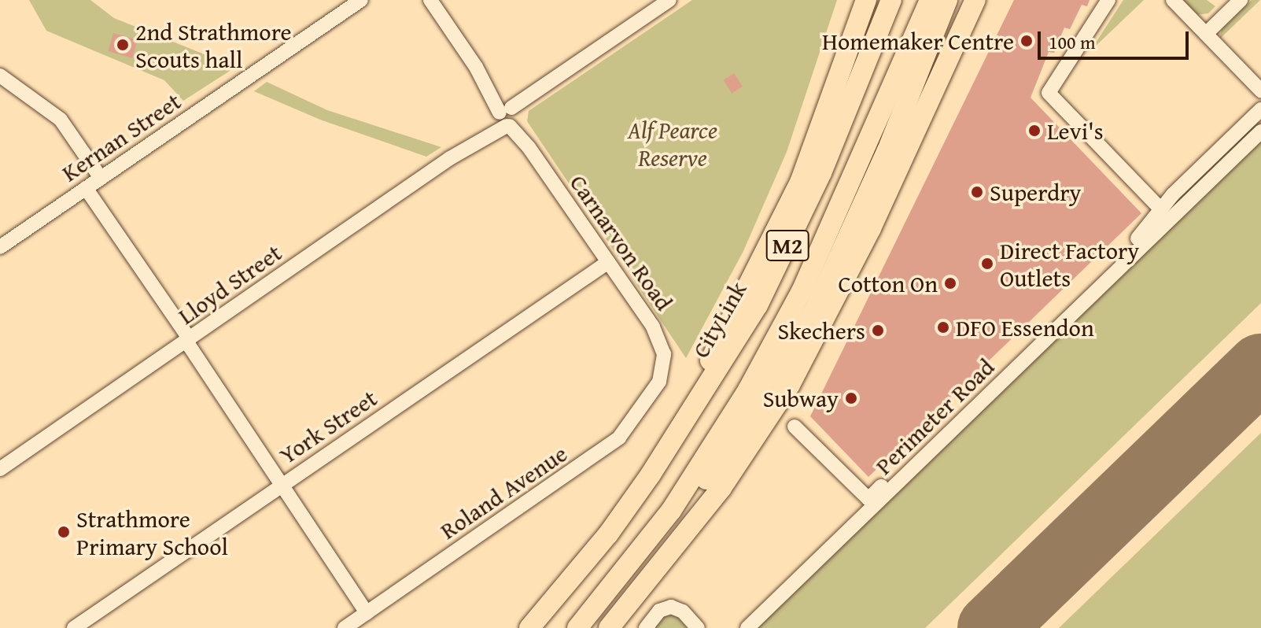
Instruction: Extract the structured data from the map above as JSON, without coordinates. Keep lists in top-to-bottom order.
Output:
{
  "streets": {
    "highway": ["M2", "CityLink"],
    "street": [
      "Kernan Street",
      "Carnarvon Road",
      "Lloyd Street",
      "Perimeter Road",
      "York Street",
      "Roland Avenue"
    ]
  },
  "crossings": [
    ["Carnarvon Road", "Lloyd Street"],
    ["Carnarvon Road", "York Street"],
    ["Carnarvon Road", "Roland Avenue"]
  ],
  "parks": ["Alf Pearce Reserve"],
  "places": [
    "Homemaker Centre",
    "2nd Strathmore Scouts hall",
    "Levi's",
    "Superdry",
    "Direct Factory Outlets",
    "Cotton On",
    "DFO Essendon",
    "Skechers",
    "Subway",
    "Strathmore Primary School"
  ],
  "scale_bar": "100 m"
}
